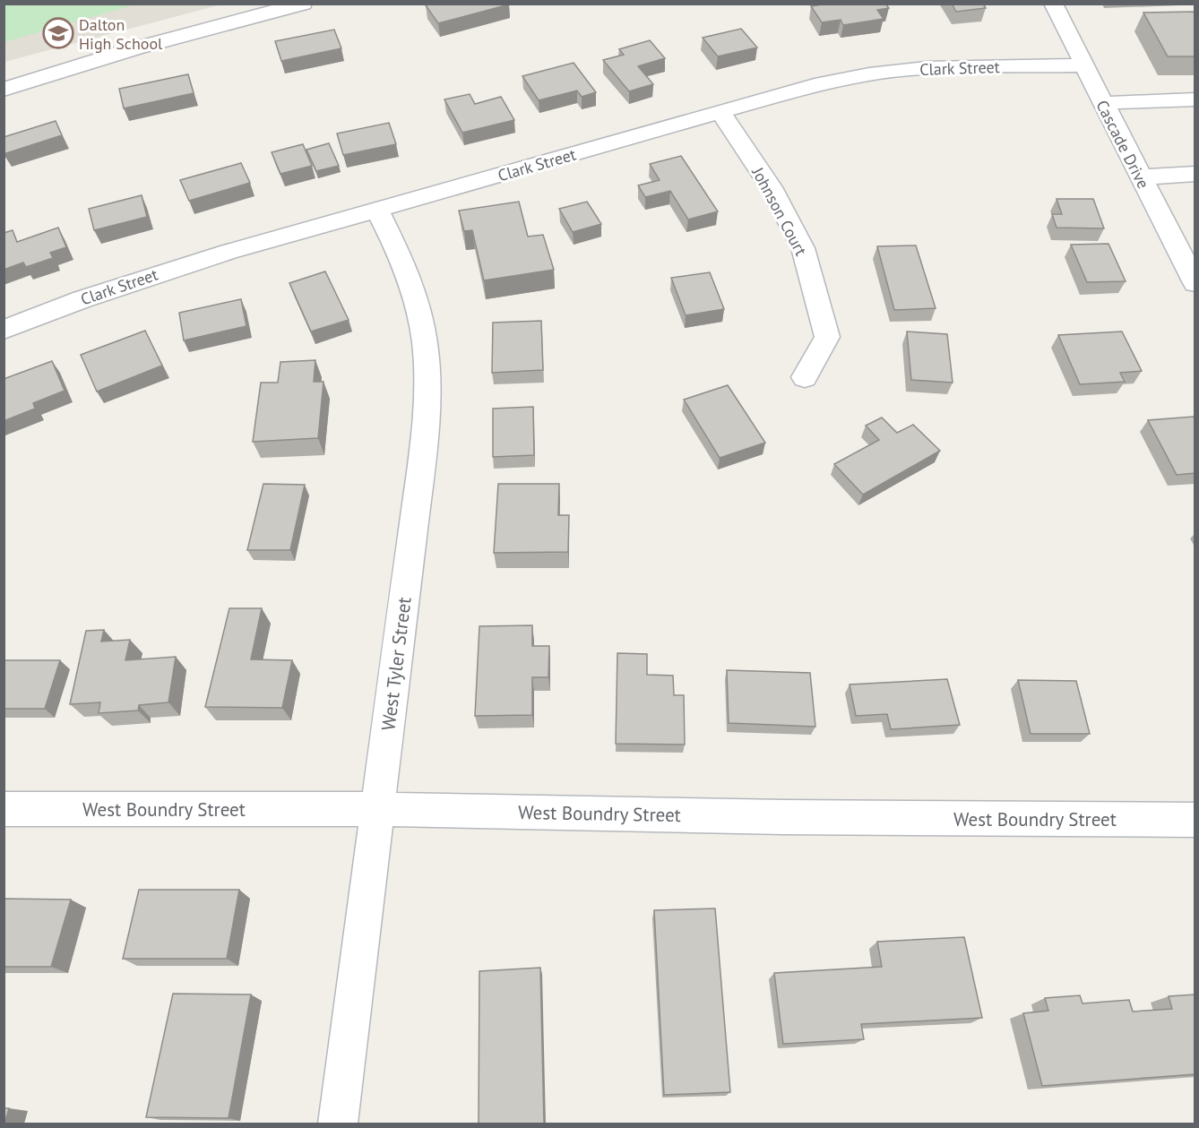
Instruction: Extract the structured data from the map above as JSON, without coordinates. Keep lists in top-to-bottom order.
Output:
{
  "streets": {
    "street": [
      "Clark Street",
      "Cascade Drive",
      "Johnson Court",
      "West Tyler Street",
      "West Boundry Street"
    ]
  },
  "crossings": [
    ["Clark Street", "Cascade Drive"],
    ["Clark Street", "Johnson Court"],
    ["Clark Street", "West Tyler Street"],
    ["West Tyler Street", "West Boundry Street"]
  ],
  "places": {
    "school or university": ["Dalton High School"]
  }
}
